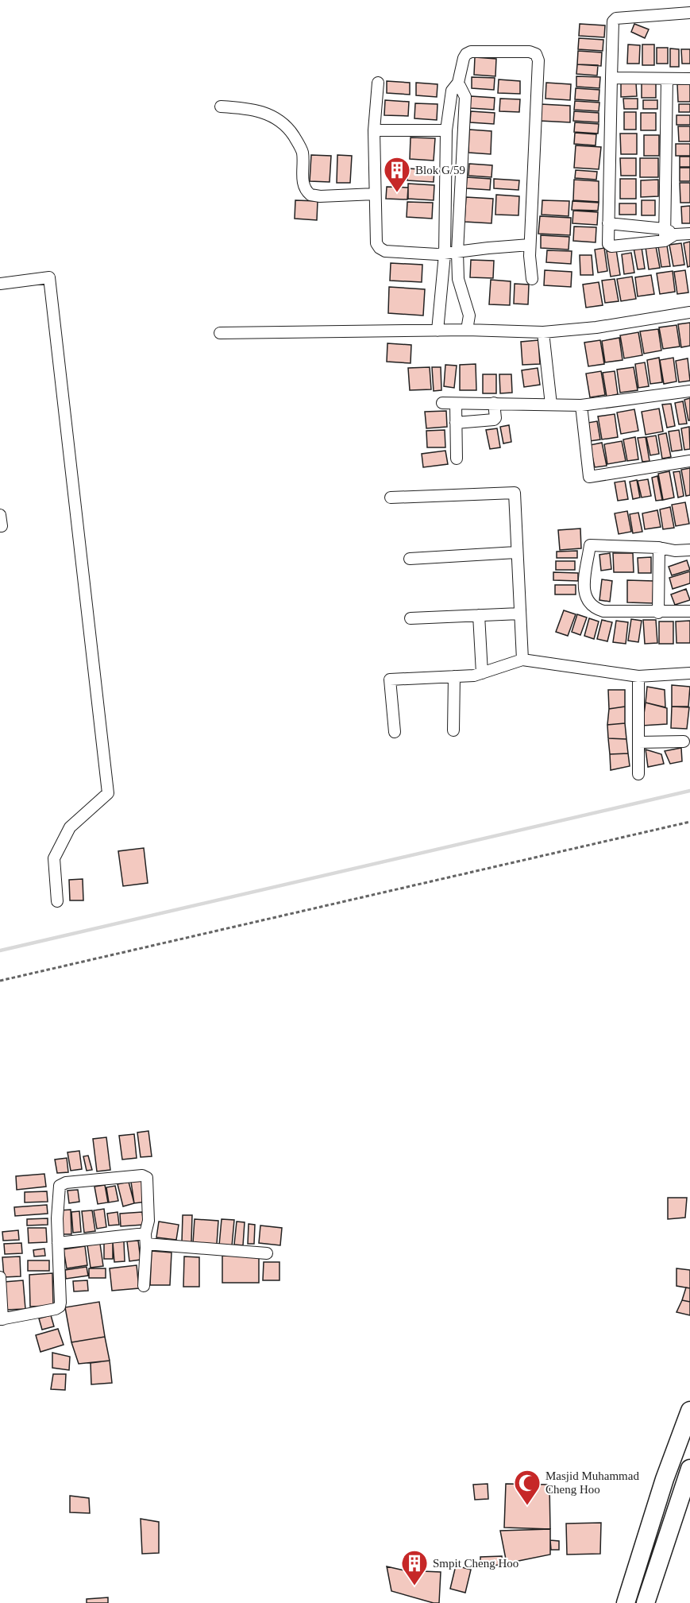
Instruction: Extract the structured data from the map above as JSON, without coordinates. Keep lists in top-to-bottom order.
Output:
{
  "places": {
    "building": ["Blok G/59", "Smpit Cheng Hoo"],
    "mosque": ["Masjid Muhammad Cheng Hoo"]
  }
}
